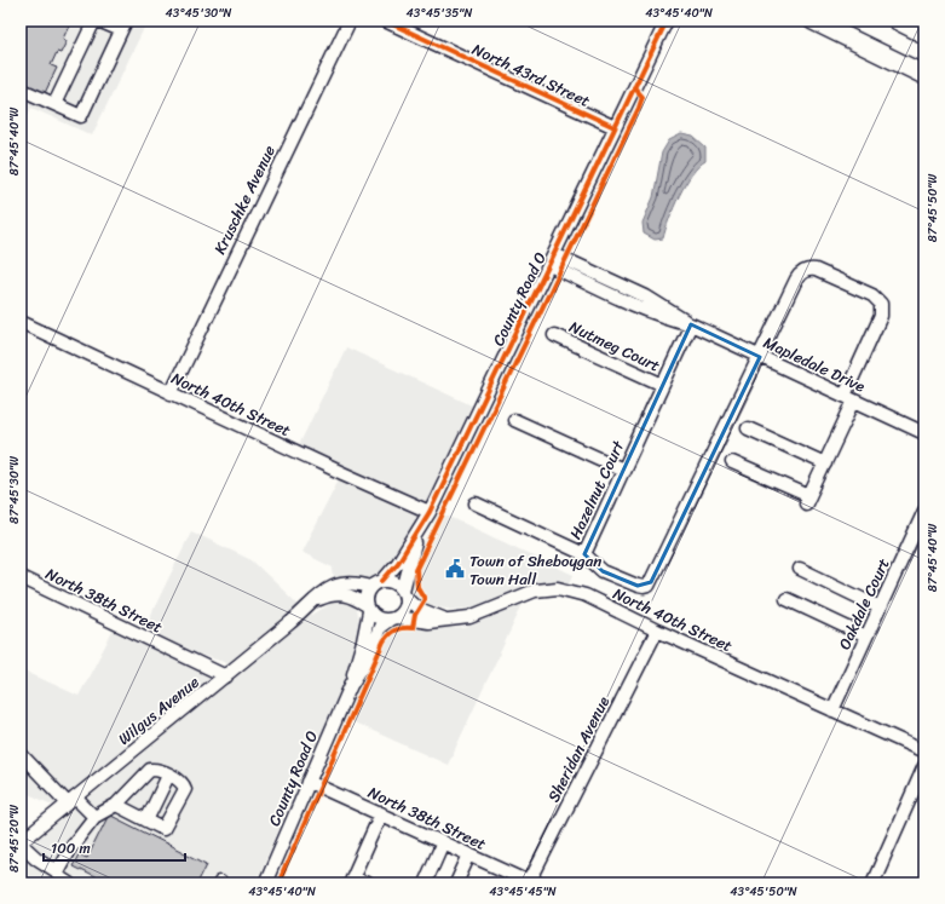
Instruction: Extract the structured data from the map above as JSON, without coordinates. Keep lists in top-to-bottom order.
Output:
{
  "streets": {
    "street": [
      "North 43rd Street",
      "Kruschke Avenue",
      "County Road O",
      "Nutmeg Court",
      "Mapledale Drive",
      "North 40th Street",
      "Hazelnut Court",
      "North 38th Street",
      "Oakdale Court",
      "Wilgus Avenue",
      "Sheridan Avenue"
    ]
  },
  "crossings": [
    ["North 43rd Street", "County Road O"],
    ["Kruschke Avenue", "North 40th Street"],
    ["County Road O", "Mapledale Drive"],
    ["County Road O", "North 40th Street"],
    ["County Road O", "North 38th Street"],
    ["County Road O", "Wilgus Avenue"],
    ["Nutmeg Court", "Hazelnut Court"],
    ["Mapledale Drive", "Hazelnut Court"],
    ["North 40th Street", "Oakdale Court"],
    ["North 40th Street", "Wilgus Avenue"],
    ["North 40th Street", "Sheridan Avenue"],
    ["North 38th Street", "Wilgus Avenue"],
    ["North 38th Street", "Sheridan Avenue"]
  ],
  "places": {
    "public building": ["Town of Sheboygan Town Hall"]
  },
  "scale_bar": "100 m",
  "coordinates": [
    "43°45'30\"N",
    "43°45'35\"N",
    "43°45'40\"N",
    "87°45'40\"W",
    "87°45'50\"W",
    "87°45'30\"W",
    "87°45'20\"W",
    "43°45'45\"N",
    "43°45'50\"N"
  ]
}
